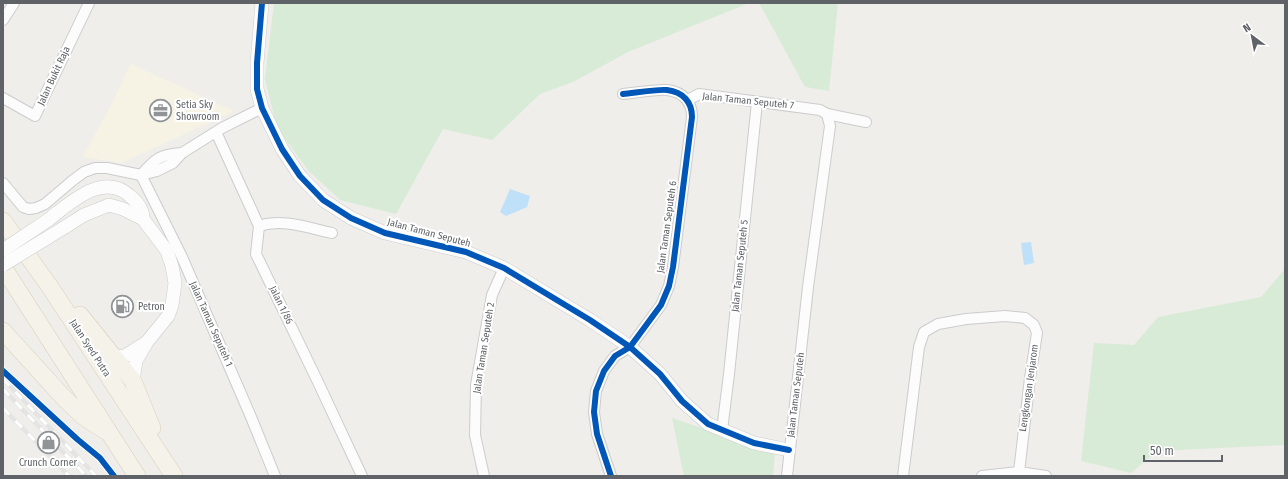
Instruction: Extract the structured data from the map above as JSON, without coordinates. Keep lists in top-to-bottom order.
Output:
{
  "streets": {
    "main road": ["Jalan Syed Putra"],
    "street": [
      "Jalan Bukit Raja",
      "Jalan Taman Seputeh 7",
      "Jalan Taman Seputeh 6",
      "Jalan Taman Seputeh",
      "Jalan Taman Seputeh 5",
      "Jalan 1/86",
      "Jalan Taman Seputeh 1",
      "Jalan Taman Seputeh 2",
      "Lengkongan Jenjarom"
    ]
  },
  "crossings": [
    ["Jalan Taman Seputeh 7", "Jalan Taman Seputeh 6"],
    ["Jalan Taman Seputeh 7", "Jalan Taman Seputeh"],
    ["Jalan Taman Seputeh 7", "Jalan Taman Seputeh 5"],
    ["Jalan Taman Seputeh 6", "Jalan Taman Seputeh"],
    ["Jalan Taman Seputeh", "Jalan Taman Seputeh 5"],
    ["Jalan Taman Seputeh", "Jalan Taman Seputeh 2"]
  ],
  "places": {
    "office": ["Setia Sky Showroom"],
    "fuel station": ["Petron"],
    "shop": ["Crunch Corner"]
  },
  "scale_bar": "50 m",
  "north": "top left"
}
